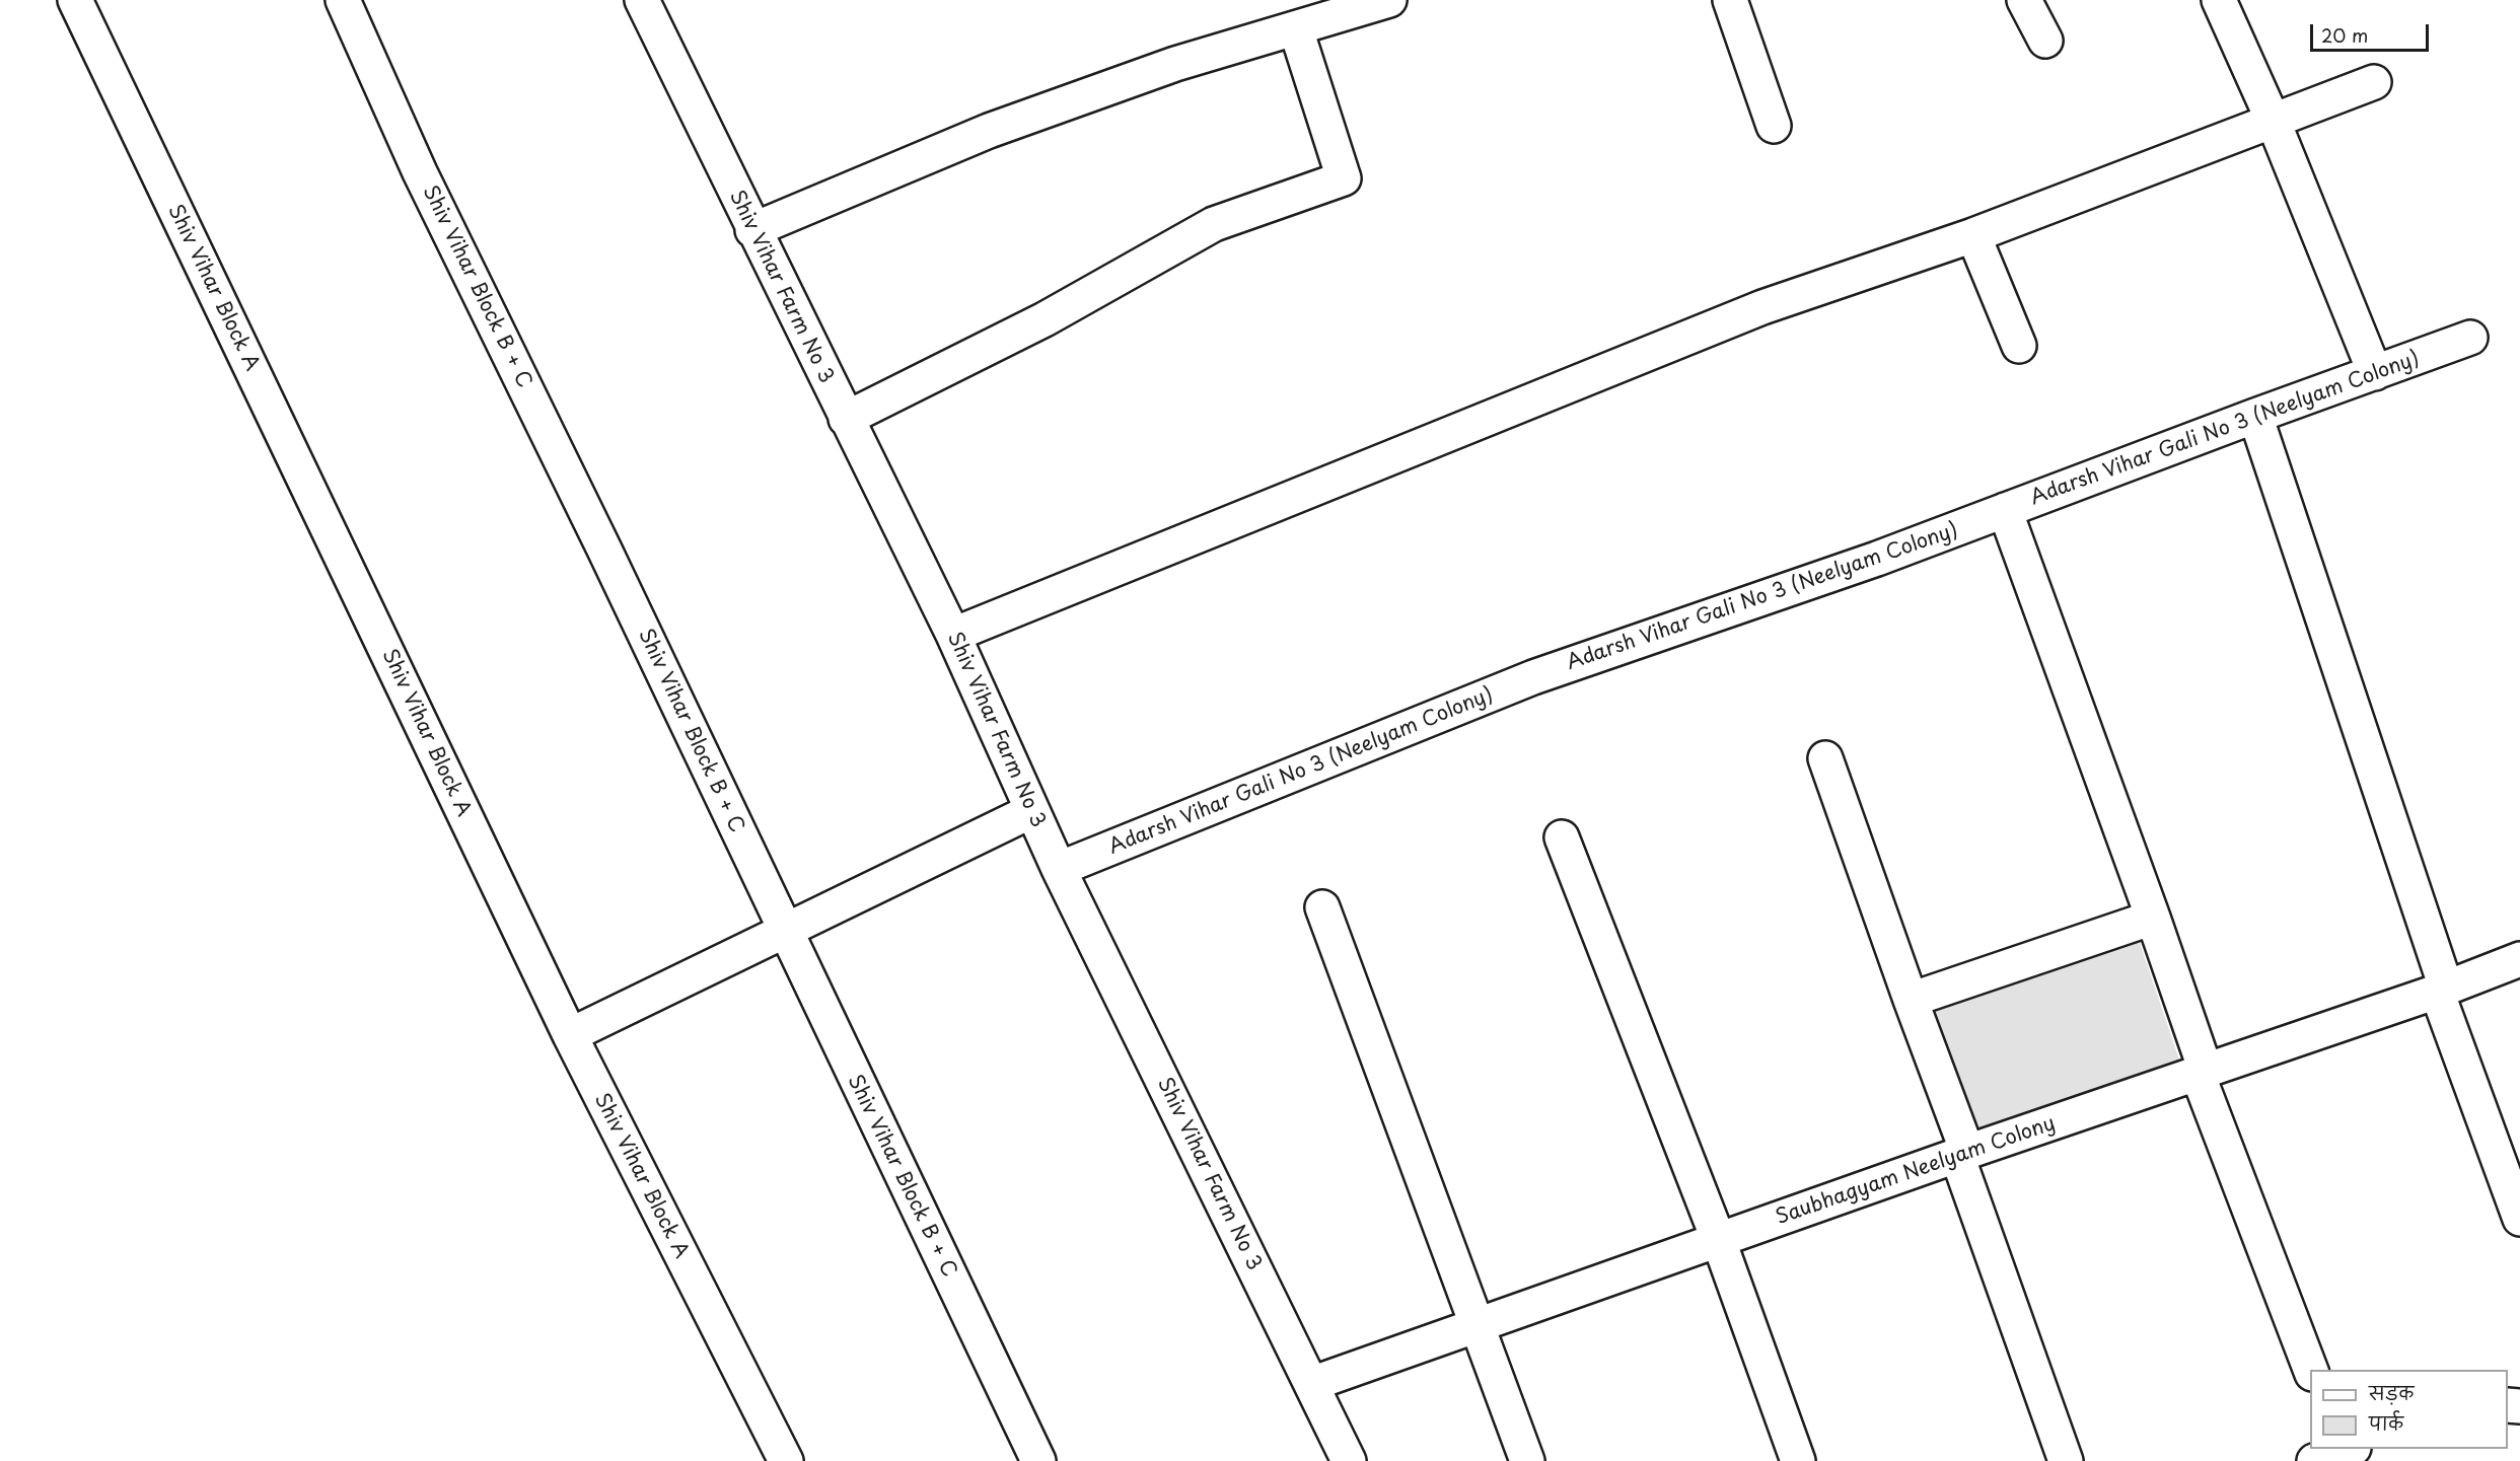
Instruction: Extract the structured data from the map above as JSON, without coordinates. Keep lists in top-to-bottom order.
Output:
{
  "streets": {
    "street": [
      "Shiv Vihar Block B + C",
      "Shiv Vihar Farm No 3",
      "Shiv Vihar Block A",
      "Adarsh Vihar Gali No 3 (Neelyam Colony)",
      "Saubhagyam Neelyam Colony"
    ]
  },
  "crossings": [
    ["Shiv Vihar Farm No 3", "Adarsh Vihar Gali No 3 (Neelyam Colony)"],
    ["Shiv Vihar Farm No 3", "Saubhagyam Neelyam Colony"]
  ],
  "legend": ["सड़क", "पार्क"],
  "scale_bar": "20 m"
}
